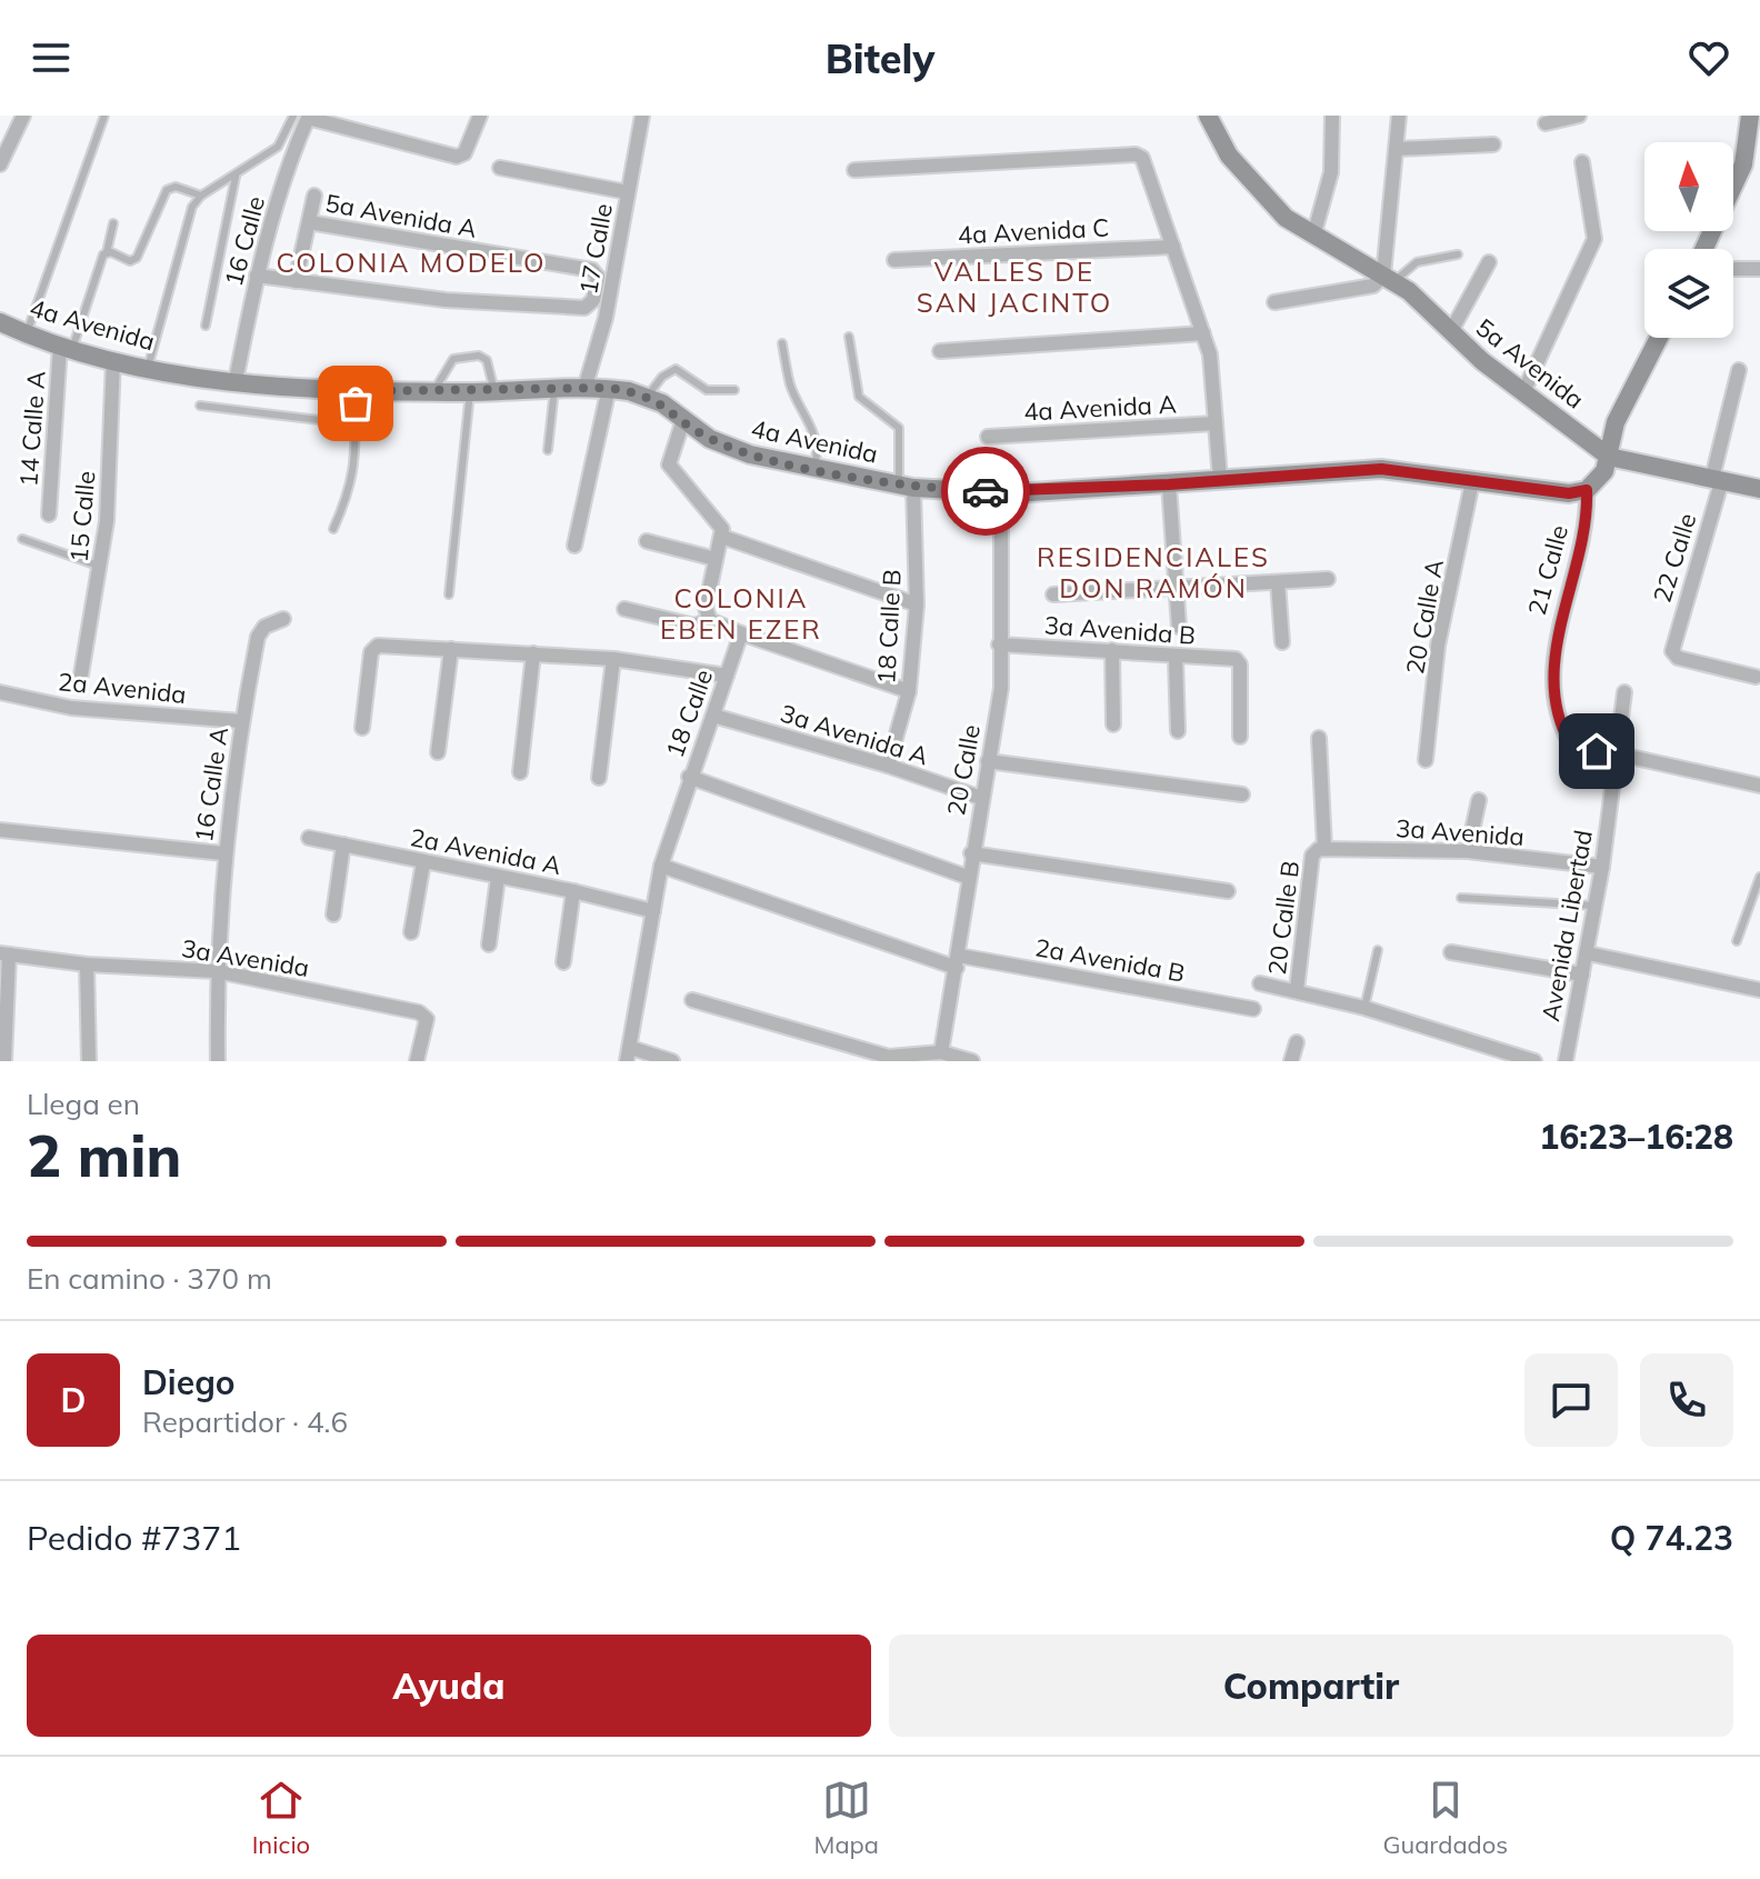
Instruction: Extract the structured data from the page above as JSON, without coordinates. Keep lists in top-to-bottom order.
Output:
{
  "streets": {
    "street": [
      "5a Avenida A",
      "4a Avenida C",
      "16 Calle",
      "17 Calle",
      "4a Avenida",
      "5a Avenida",
      "4a Avenida A",
      "14 Calle A",
      "15 Calle",
      "22 Calle",
      "21 Calle",
      "20 Calle A",
      "18 Calle B",
      "3a Avenida B",
      "2a Avenida",
      "18 Calle",
      "3a Avenida A",
      "20 Calle",
      "16 Calle A",
      "3a Avenida",
      "2a Avenida A",
      "20 Calle B",
      "Avenida Libertad",
      "2a Avenida B"
    ]
  },
  "crossings": [
    ["16 Calle", "4a Avenida"],
    ["17 Calle", "4a Avenida"],
    ["4a Avenida", "14 Calle A"],
    ["4a Avenida", "15 Calle"],
    ["4a Avenida", "21 Calle"],
    ["4a Avenida", "20 Calle A"],
    ["4a Avenida", "18 Calle B"],
    ["4a Avenida", "20 Calle"],
    ["5a Avenida", "22 Calle"],
    ["5a Avenida", "21 Calle"],
    ["21 Calle", "Avenida Libertad"],
    ["18 Calle B", "3a Avenida A"],
    ["3a Avenida B", "20 Calle"],
    ["2a Avenida", "16 Calle A"],
    ["18 Calle", "3a Avenida A"],
    ["18 Calle", "2a Avenida A"],
    ["18 Calle", "2a Avenida B"],
    ["3a Avenida A", "20 Calle"],
    ["20 Calle", "2a Avenida B"],
    ["16 Calle A", "3a Avenida"],
    ["3a Avenida", "20 Calle B"],
    ["3a Avenida", "Avenida Libertad"]
  ],
  "districts": [
    "COLONIA MODELO",
    "VALLES DE SAN JACINTO",
    "RESIDENCIALES DON RAMÓN",
    "COLONIA EBEN EZER"
  ],
  "north": "top",
  "page": {
    "header": "Bitely",
    "heading": ["2 min", "Llega en", "16:23–16:28"],
    "panel": [
      "Diego",
      "Repartidor · 4.6",
      "Pedido #7371",
      "Q 74.23"
    ],
    "bar": "En camino · 370 m",
    "round": "D",
    "buttons": ["Ayuda", "Compartir"],
    "tabs": ["Inicio", "Mapa", "Guardados"]
  }
}
